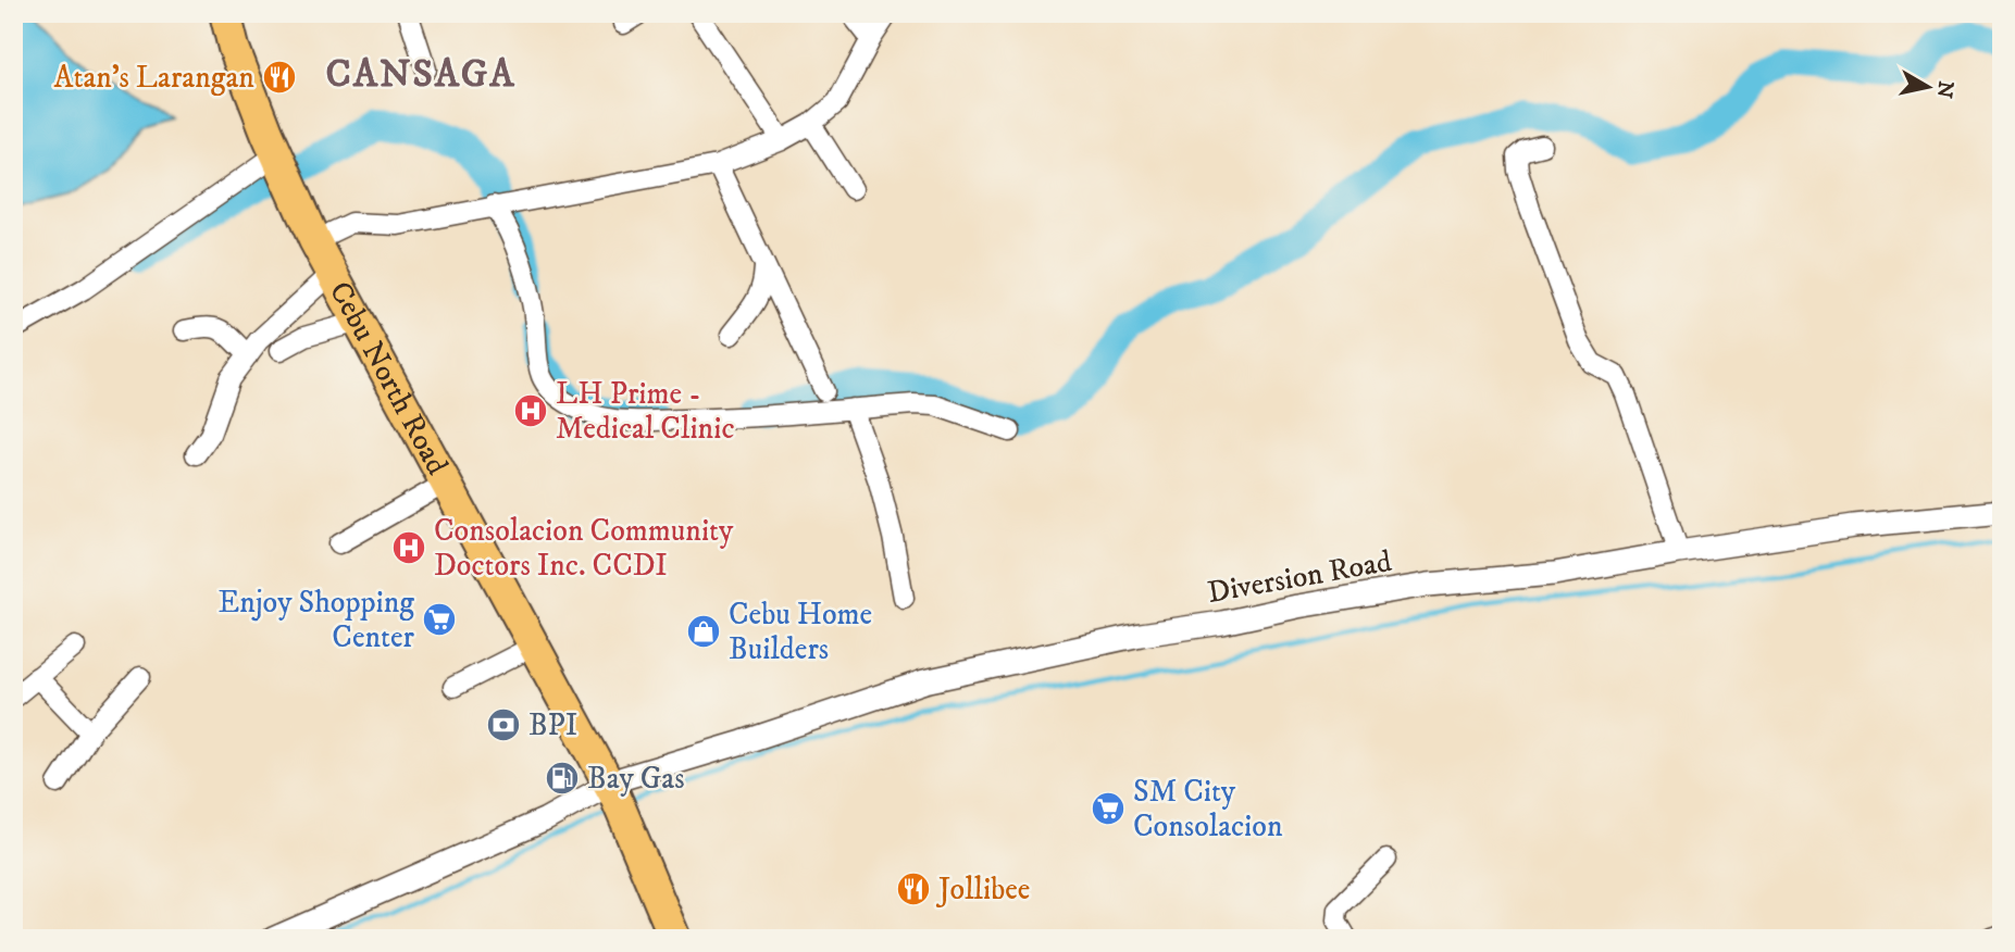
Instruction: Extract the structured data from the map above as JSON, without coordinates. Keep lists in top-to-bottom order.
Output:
{
  "streets": {
    "main road": ["Cebu North Road"],
    "street": ["Diversion Road"]
  },
  "crossings": [
    ["Cebu North Road", "Diversion Road"]
  ],
  "districts": ["CANSAGA"],
  "places": {
    "restaurant": ["Atan's Larangan", "Jollibee"],
    "hospital": ["LH Prime - Medical Clinic", "Consolacion Community Doctors Inc. CCDI"],
    "supermarket": ["Enjoy Shopping Center", "SM City Consolacion"],
    "shop": ["Cebu Home Builders"],
    "bank": ["BPI"],
    "fuel station": ["Bay Gas"]
  },
  "north": "right"
}
